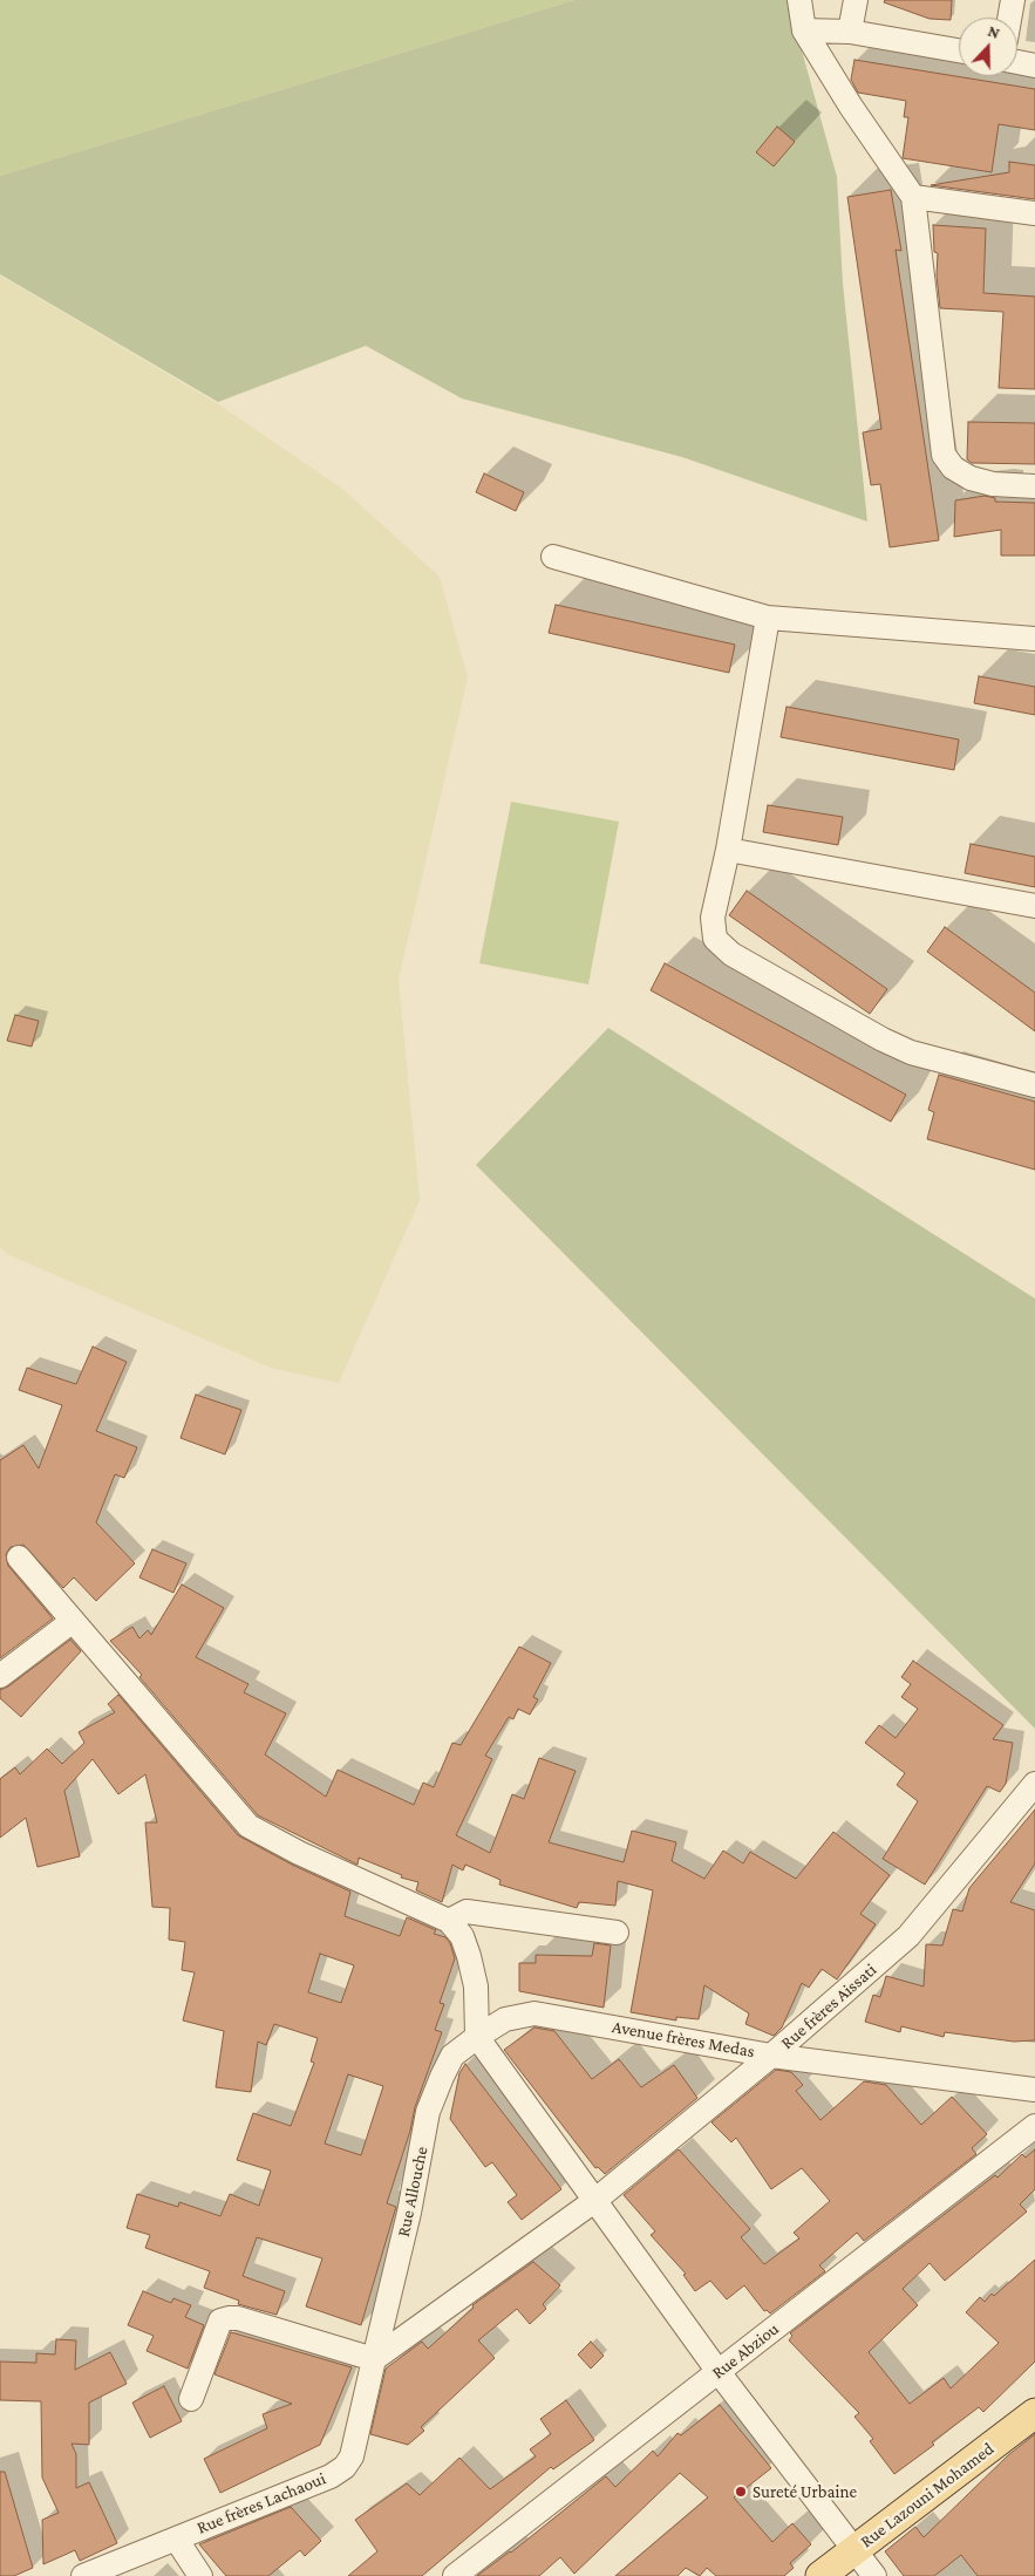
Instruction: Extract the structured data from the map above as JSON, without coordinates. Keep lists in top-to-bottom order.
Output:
{
  "streets": {
    "main road": ["Rue Lazouni Mohamed"],
    "street": [
      "Rue frères Aissati",
      "Avenue frères Medas",
      "Rue Allouche",
      "Rue Abziou",
      "Rue frères Lachaoui"
    ]
  },
  "crossings": [
    ["Rue frères Aissati", "Avenue frères Medas"],
    ["Avenue frères Medas", "Rue Allouche"],
    ["Rue Allouche", "Rue frères Lachaoui"]
  ],
  "places": ["Sureté Urbaine"],
  "north": "top"
}
